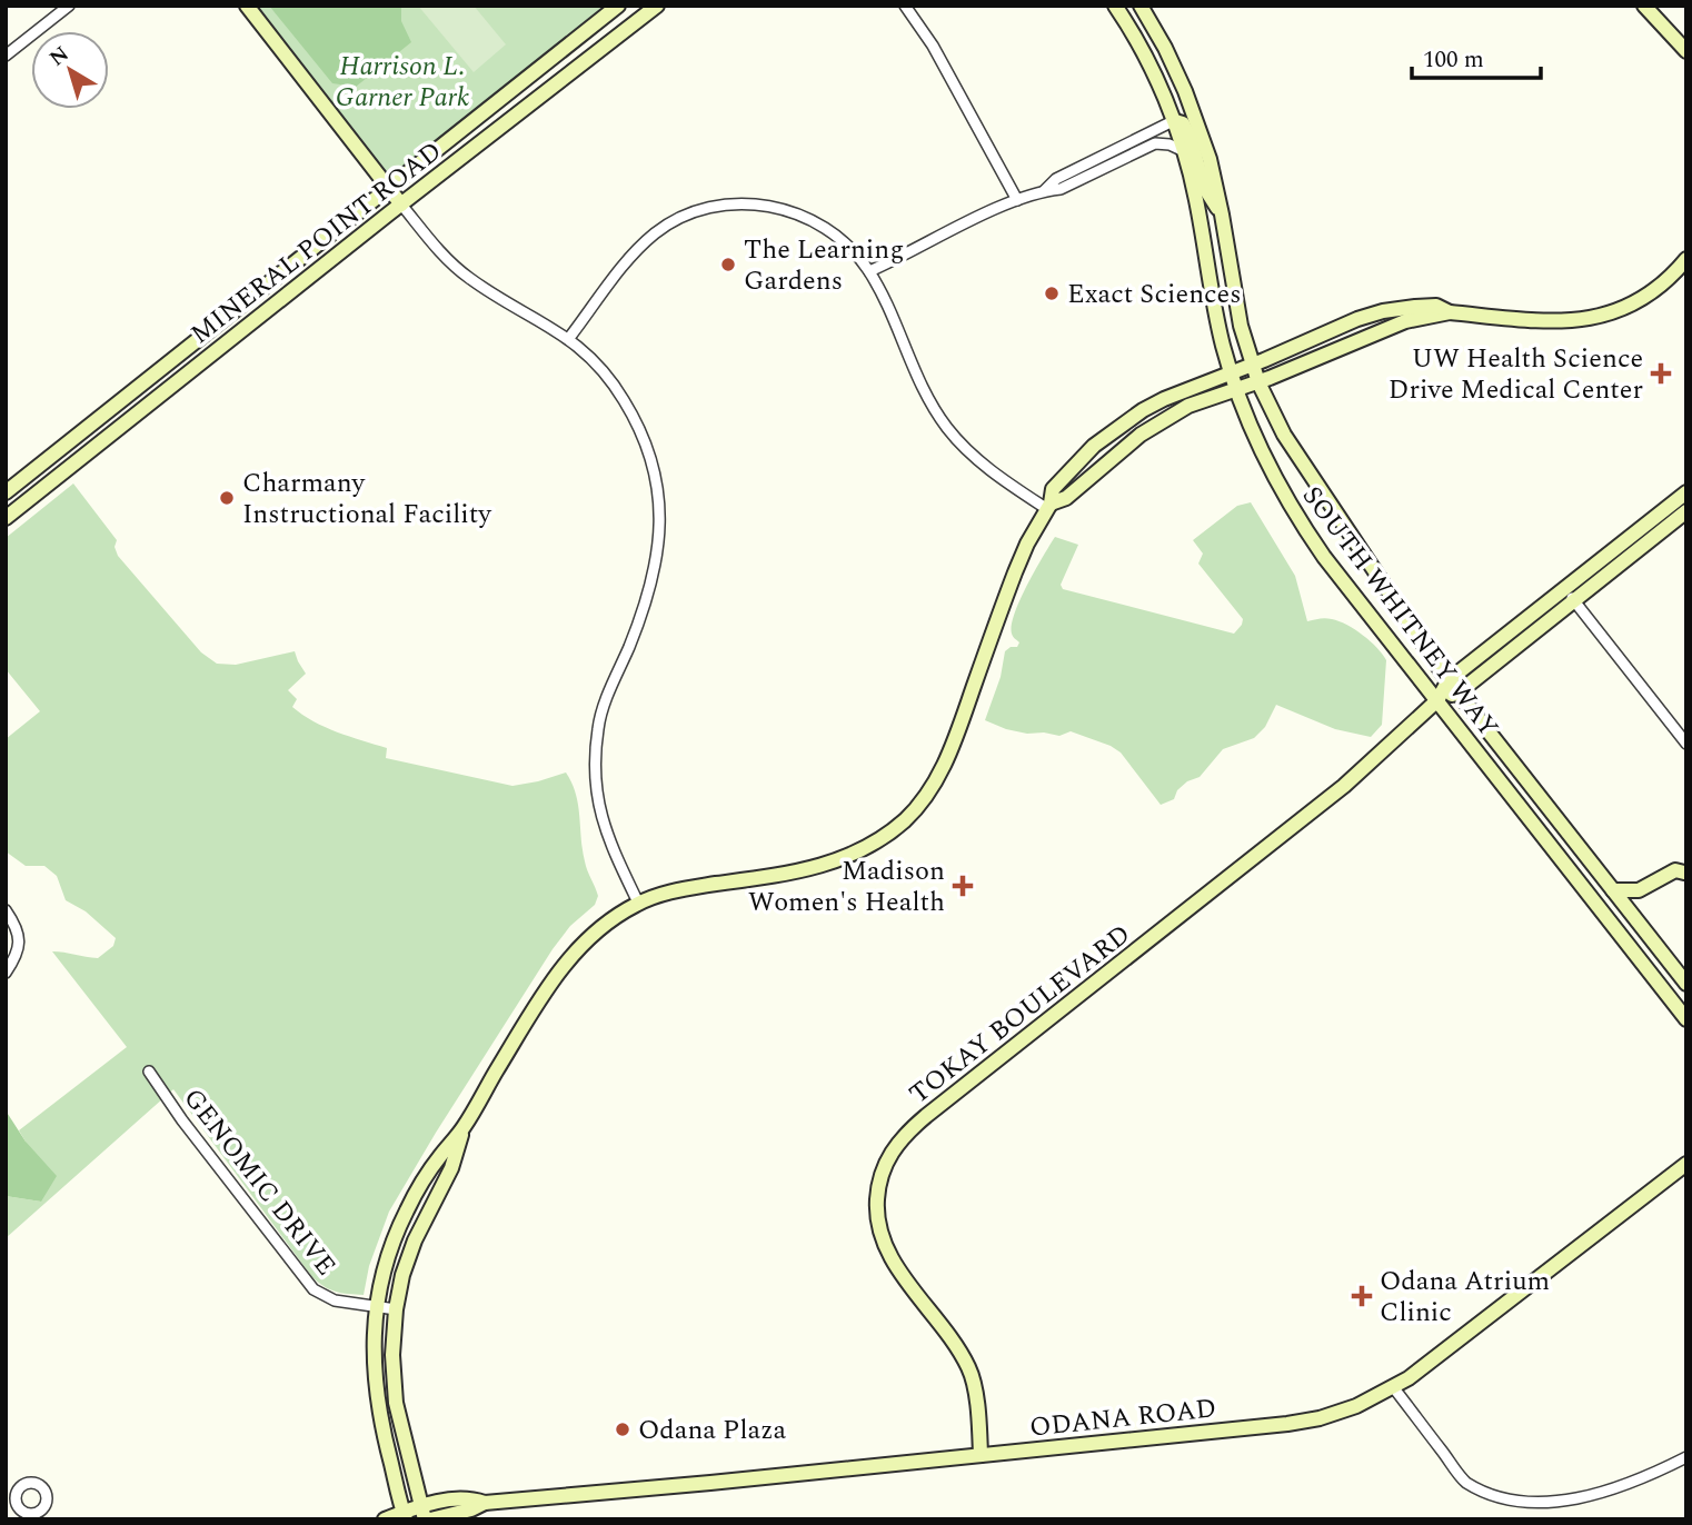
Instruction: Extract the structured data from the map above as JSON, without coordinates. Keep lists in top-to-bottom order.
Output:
{
  "streets": {
    "street": [
      "MINERAL POINT ROAD",
      "SOUTH WHITNEY WAY",
      "TOKAY BOULEVARD",
      "GENOMIC DRIVE",
      "ODANA ROAD"
    ]
  },
  "crossings": [
    ["SOUTH WHITNEY WAY", "TOKAY BOULEVARD"],
    ["TOKAY BOULEVARD", "ODANA ROAD"]
  ],
  "parks": ["Harrison L. Garner Park"],
  "places": {
    "other": [
      "The Learning Gardens",
      "Exact Sciences",
      "Charmany Instructional Facility",
      "Odana Plaza"
    ],
    "health": ["UW Health Science Drive Medical Center", "Madison Women's Health", "Odana Atrium Clinic"]
  },
  "scale_bar": "100 m",
  "north": "top left"
}
